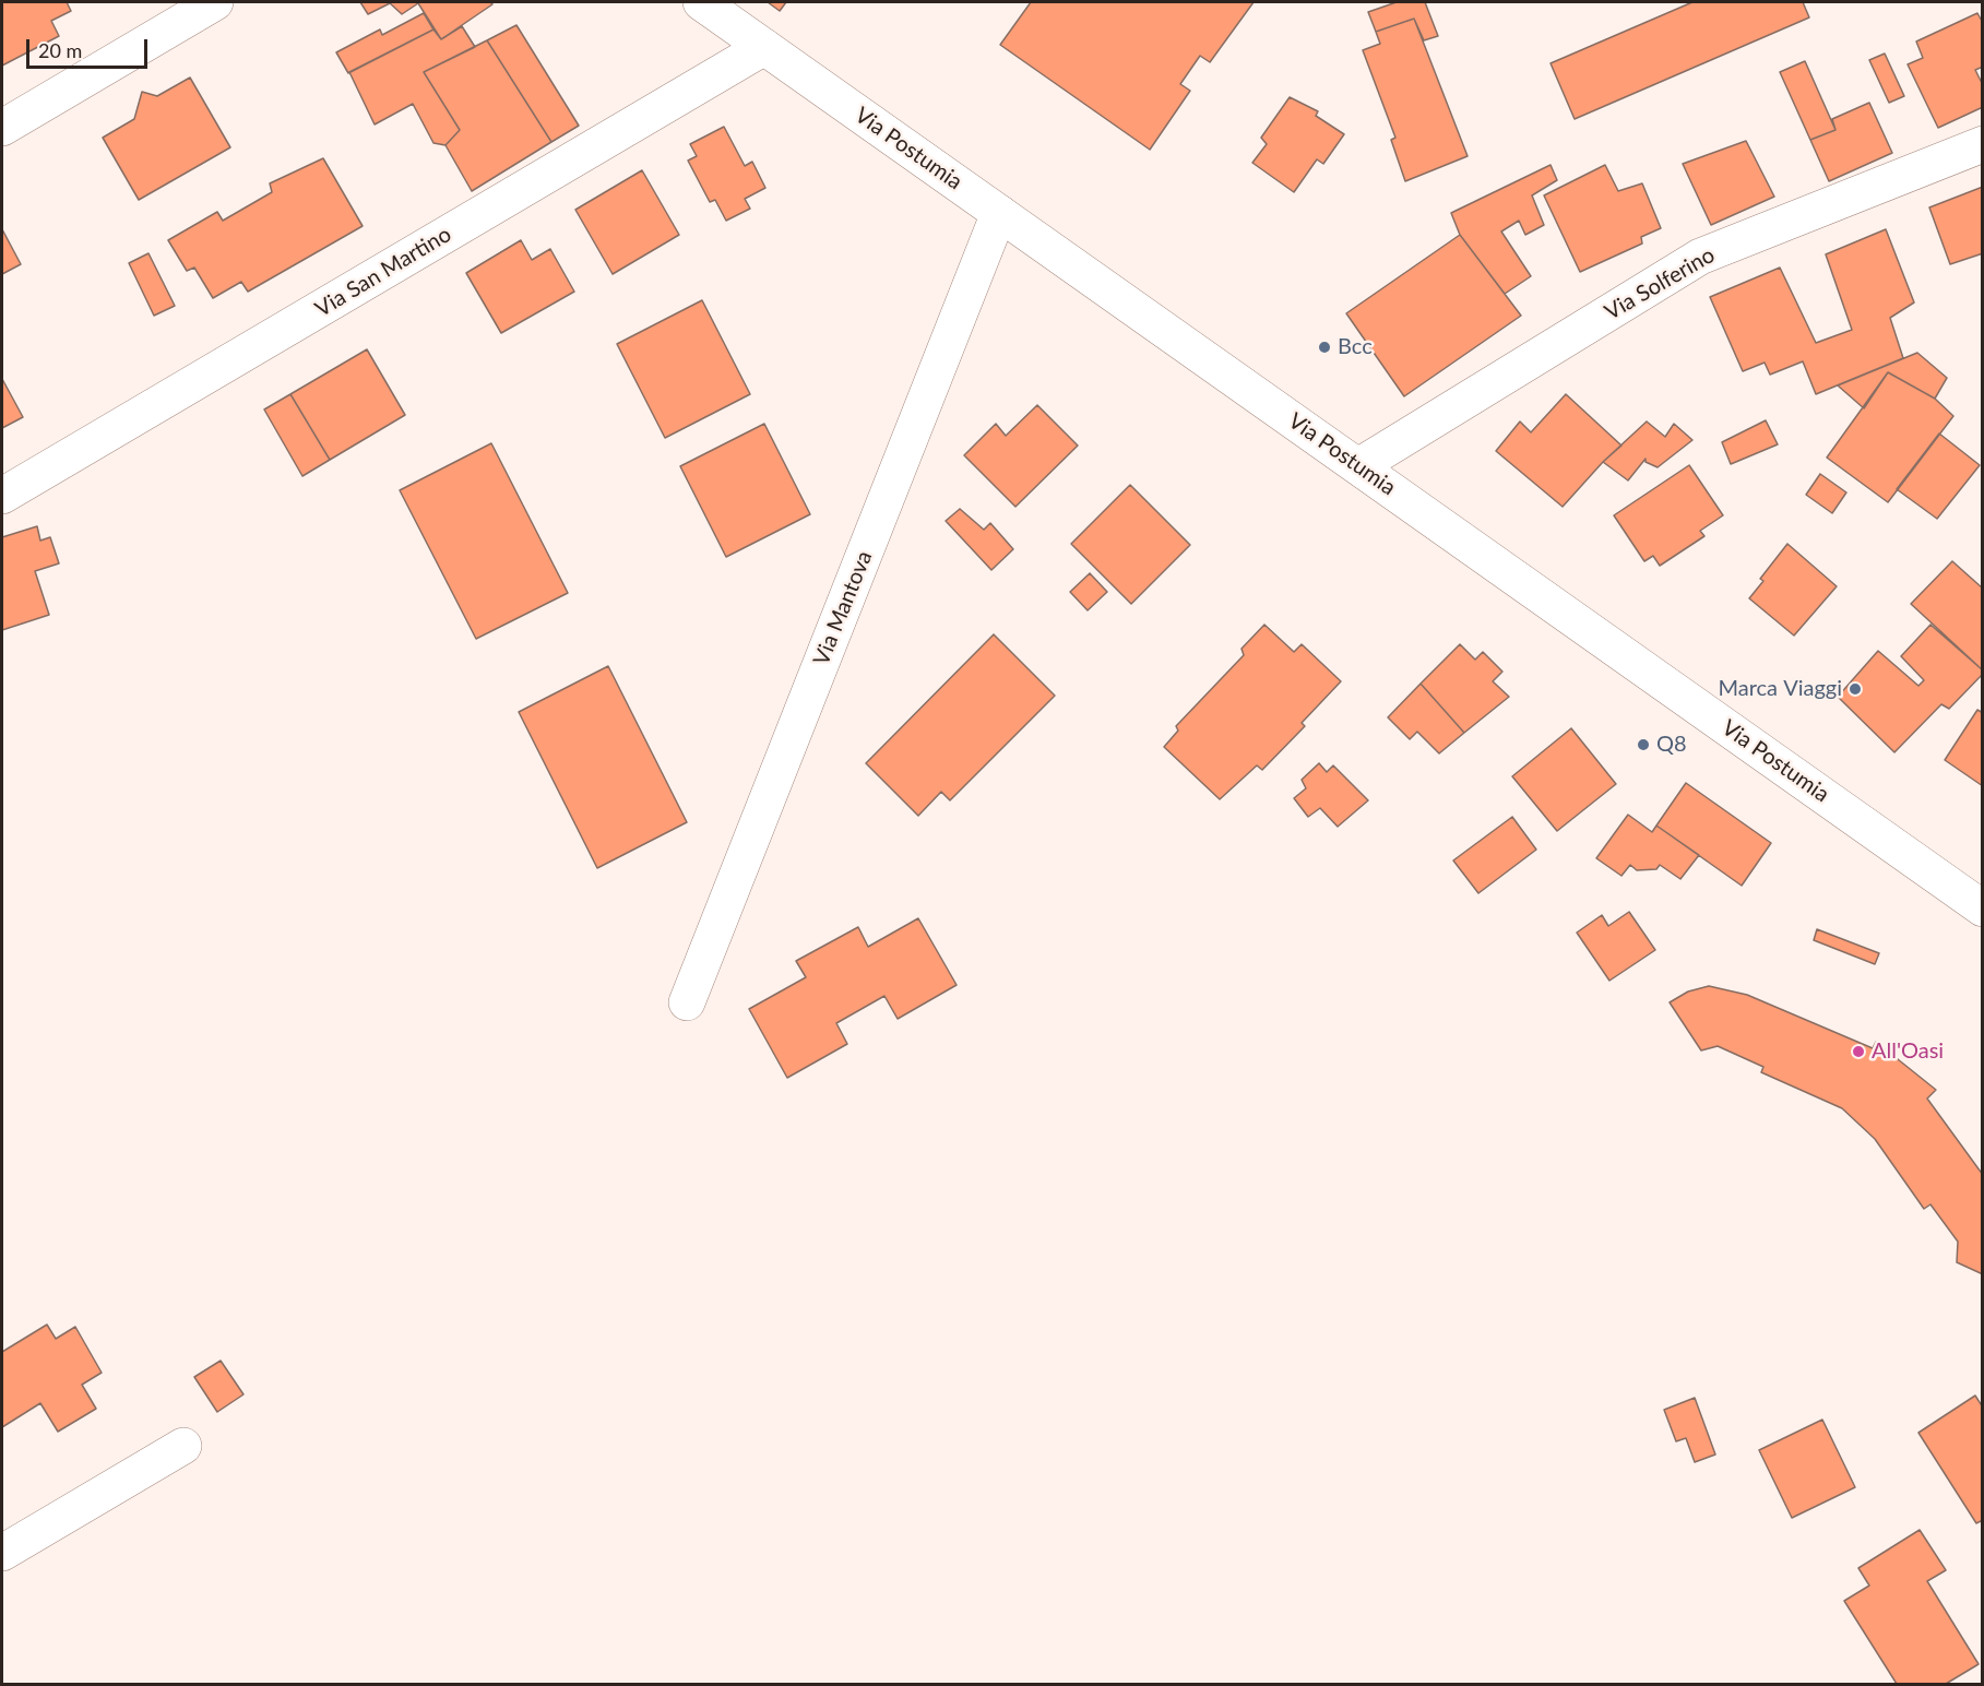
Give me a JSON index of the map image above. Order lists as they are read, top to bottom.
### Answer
{
  "streets": {
    "street": [
      "Via Postumia",
      "Via San Martino",
      "Via Solferino",
      "Via Mantova"
    ]
  },
  "crossings": [
    ["Via Postumia", "Via San Martino"],
    ["Via Postumia", "Via Solferino"],
    ["Via Postumia", "Via Mantova"]
  ],
  "places": [
    "Bcc",
    "Marca Viaggi",
    "Q8",
    "All'Oasi"
  ],
  "scale_bar": "20 m"
}
